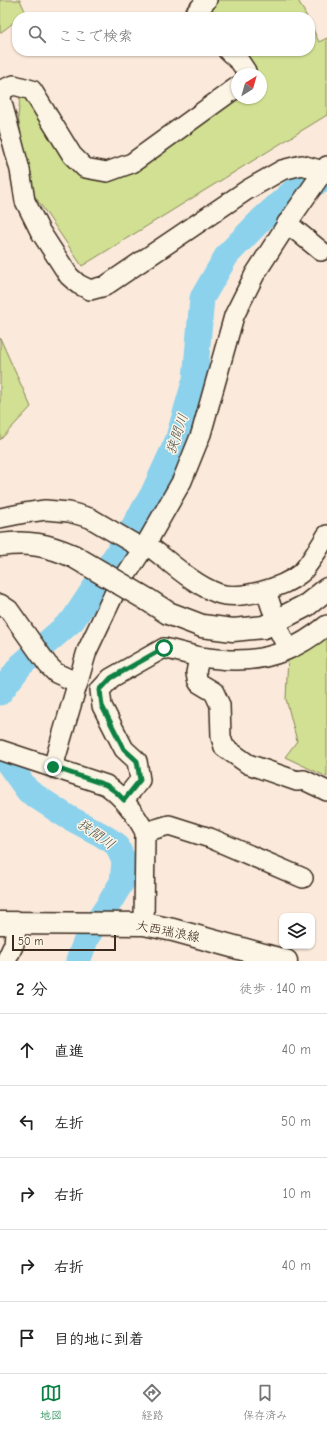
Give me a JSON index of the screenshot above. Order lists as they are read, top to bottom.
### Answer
{
  "streets": {
    "main road": ["大西瑞浪線"]
  },
  "water": ["狭間川"],
  "scale_bar": "50 m",
  "north": "top right",
  "page": {
    "search": "ここで検索",
    "scale": "50 m",
    "heading": ["2 分", "徒歩 · 140 m"],
    "list": [
      ["直進", "40 m"],
      ["左折", "50 m"],
      ["右折", "10 m"],
      ["右折", "40 m"],
      "目的地に到着"
    ],
    "nav": ["地図", "経路", "保存済み"]
  }
}
